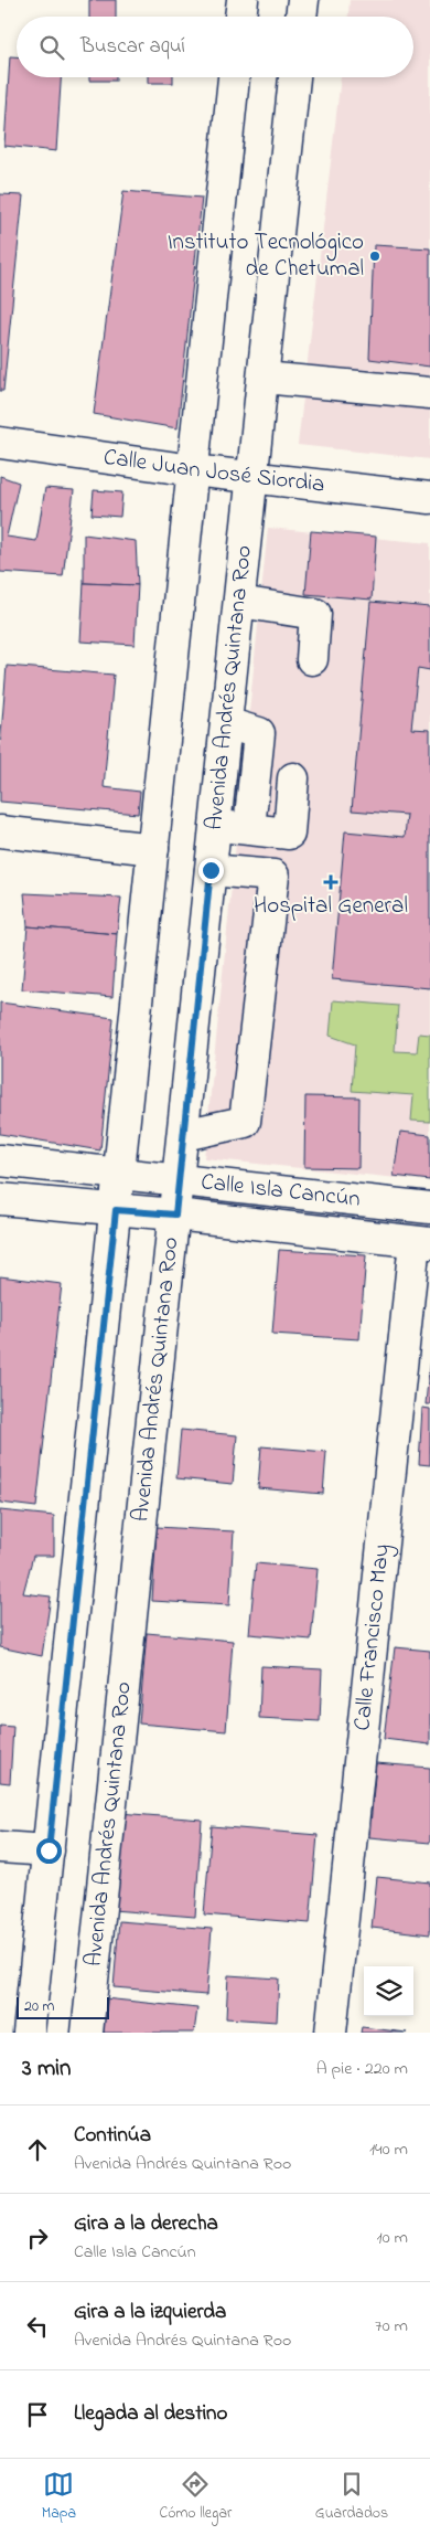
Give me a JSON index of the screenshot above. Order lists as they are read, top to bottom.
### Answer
{
  "streets": {
    "main road": [
      "Calle Juan José Siordia",
      "Avenida Andrés Quintana Roo",
      "Calle Isla Cancún",
      "Calle Francisco May"
    ]
  },
  "crossings": [
    ["Calle Juan José Siordia", "Avenida Andrés Quintana Roo"],
    ["Avenida Andrés Quintana Roo", "Calle Isla Cancún"],
    ["Calle Isla Cancún", "Calle Francisco May"]
  ],
  "places": {
    "other": ["Instituto Tecnológico de Chetumal"],
    "health": ["Hospital General"]
  },
  "scale_bar": "20 m",
  "page": {
    "search": "Buscar aquí",
    "scale": "20 m",
    "heading": ["3 min", "A pie · 220 m"],
    "list": [
      ["Continúa", "Avenida Andrés Quintana Roo", "140 m"],
      ["Gira a la derecha", "Calle Isla Cancún", "10 m"],
      ["Gira a la izquierda", "Avenida Andrés Quintana Roo", "70 m"],
      "Llegada al destino"
    ],
    "nav": ["Mapa", "Cómo llegar", "Guardados"]
  }
}
